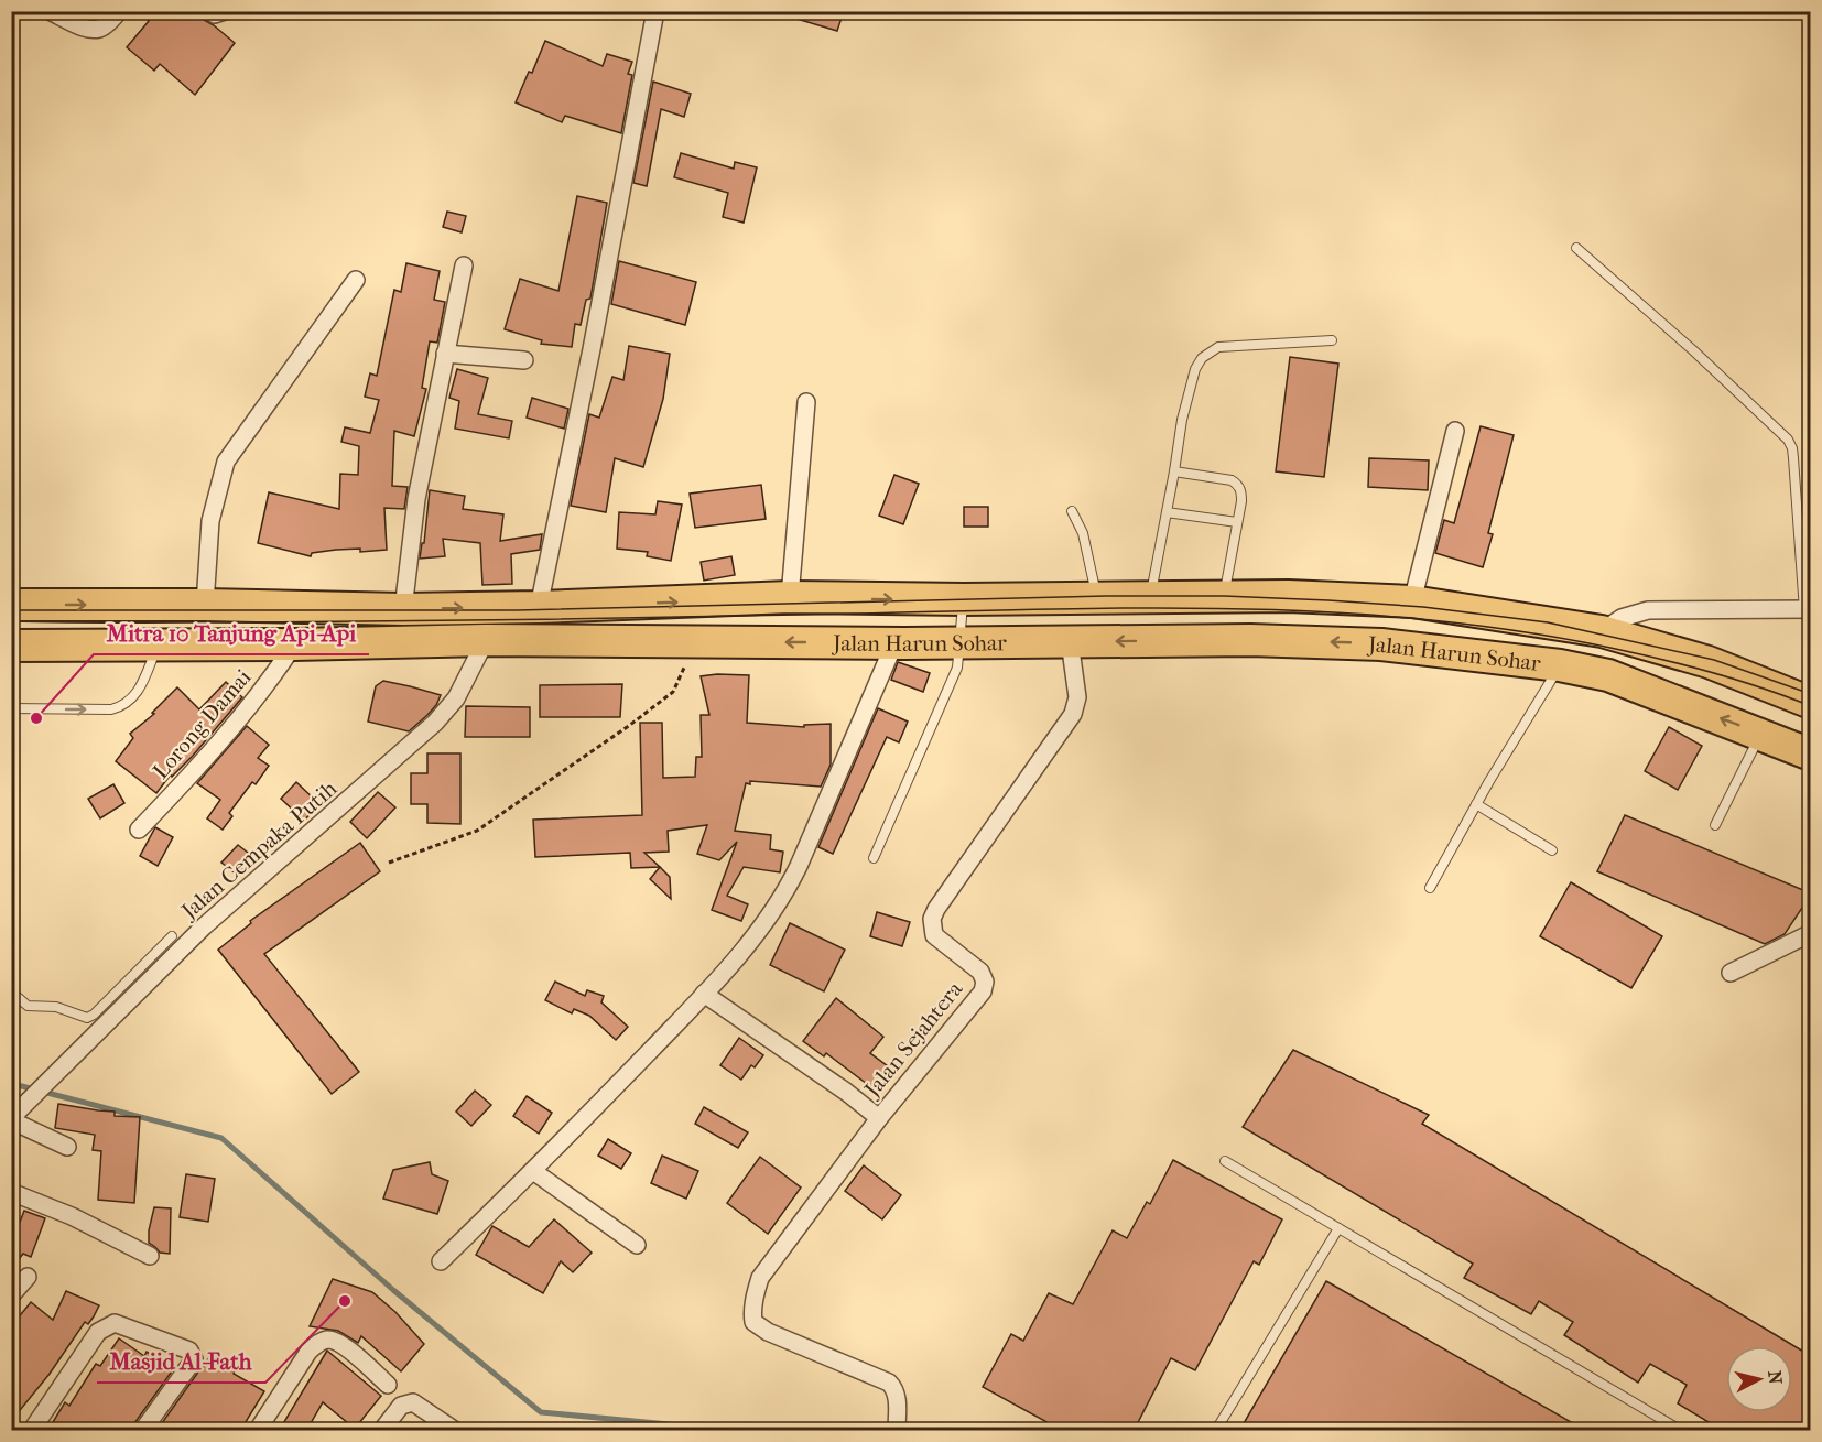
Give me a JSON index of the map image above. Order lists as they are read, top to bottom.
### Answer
{
  "streets": {
    "highway": ["Jalan Harun Sohar"],
    "street": ["Lorong Damai", "Jalan Cempaka Putih", "Jalan Sejahtera"]
  },
  "crossings": [
    ["Jalan Harun Sohar", "Lorong Damai"],
    ["Jalan Harun Sohar", "Jalan Cempaka Putih"],
    ["Jalan Harun Sohar", "Jalan Sejahtera"]
  ],
  "places": ["Mitra 10 Tanjung Api-Api", "Masjid Al-Fath"],
  "north": "right"
}
